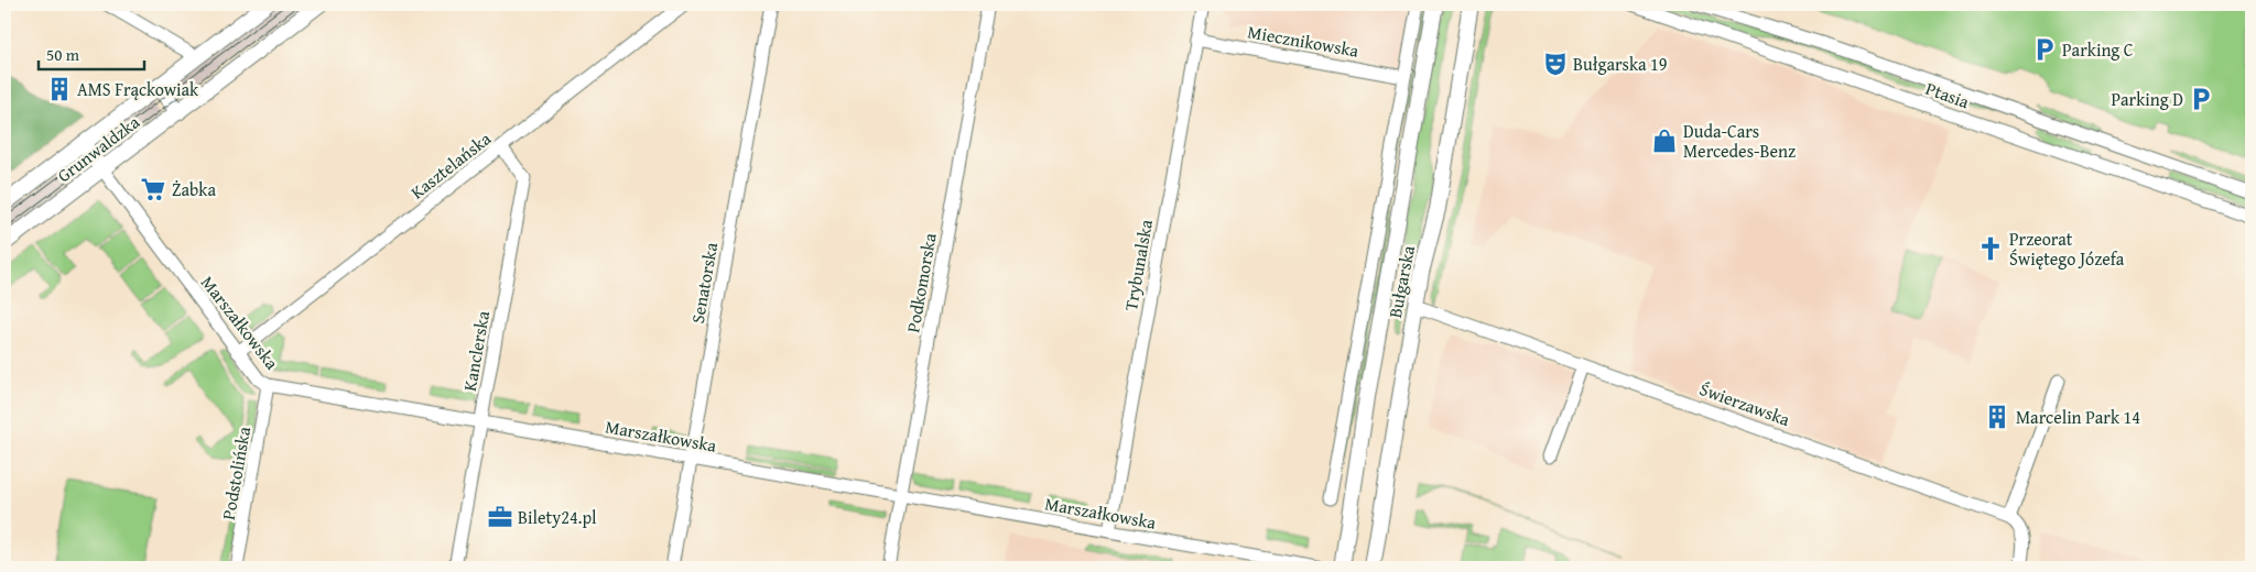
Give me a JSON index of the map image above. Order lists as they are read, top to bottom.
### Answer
{
  "streets": {
    "street": [
      "Miecznikowska",
      "Ptasia",
      "Grunwaldzka",
      "Kasztelańska",
      "Trybunalska",
      "Bułgarska",
      "Senatorska",
      "Podkomorska",
      "Marszałkowska",
      "Kanclerska",
      "Świerzawska",
      "Podstolińska"
    ]
  },
  "crossings": [
    ["Miecznikowska", "Trybunalska"],
    ["Miecznikowska", "Bułgarska"],
    ["Grunwaldzka", "Marszałkowska"],
    ["Kasztelańska", "Marszałkowska"],
    ["Kasztelańska", "Kanclerska"],
    ["Trybunalska", "Marszałkowska"],
    ["Bułgarska", "Świerzawska"],
    ["Senatorska", "Marszałkowska"],
    ["Podkomorska", "Marszałkowska"],
    ["Marszałkowska", "Kanclerska"],
    ["Marszałkowska", "Podstolińska"]
  ],
  "places": {
    "parking": ["Parking C", "Parking D"],
    "theatre": ["Bułgarska 19"],
    "building": ["AMS Frąckowiak", "Marcelin Park 14"],
    "shop": ["Duda-Cars Mercedes-Benz"],
    "supermarket": ["Żabka"],
    "church": ["Przeorat Świętego Józefa"],
    "office": ["Bilety24.pl"]
  },
  "scale_bar": "50 m"
}
